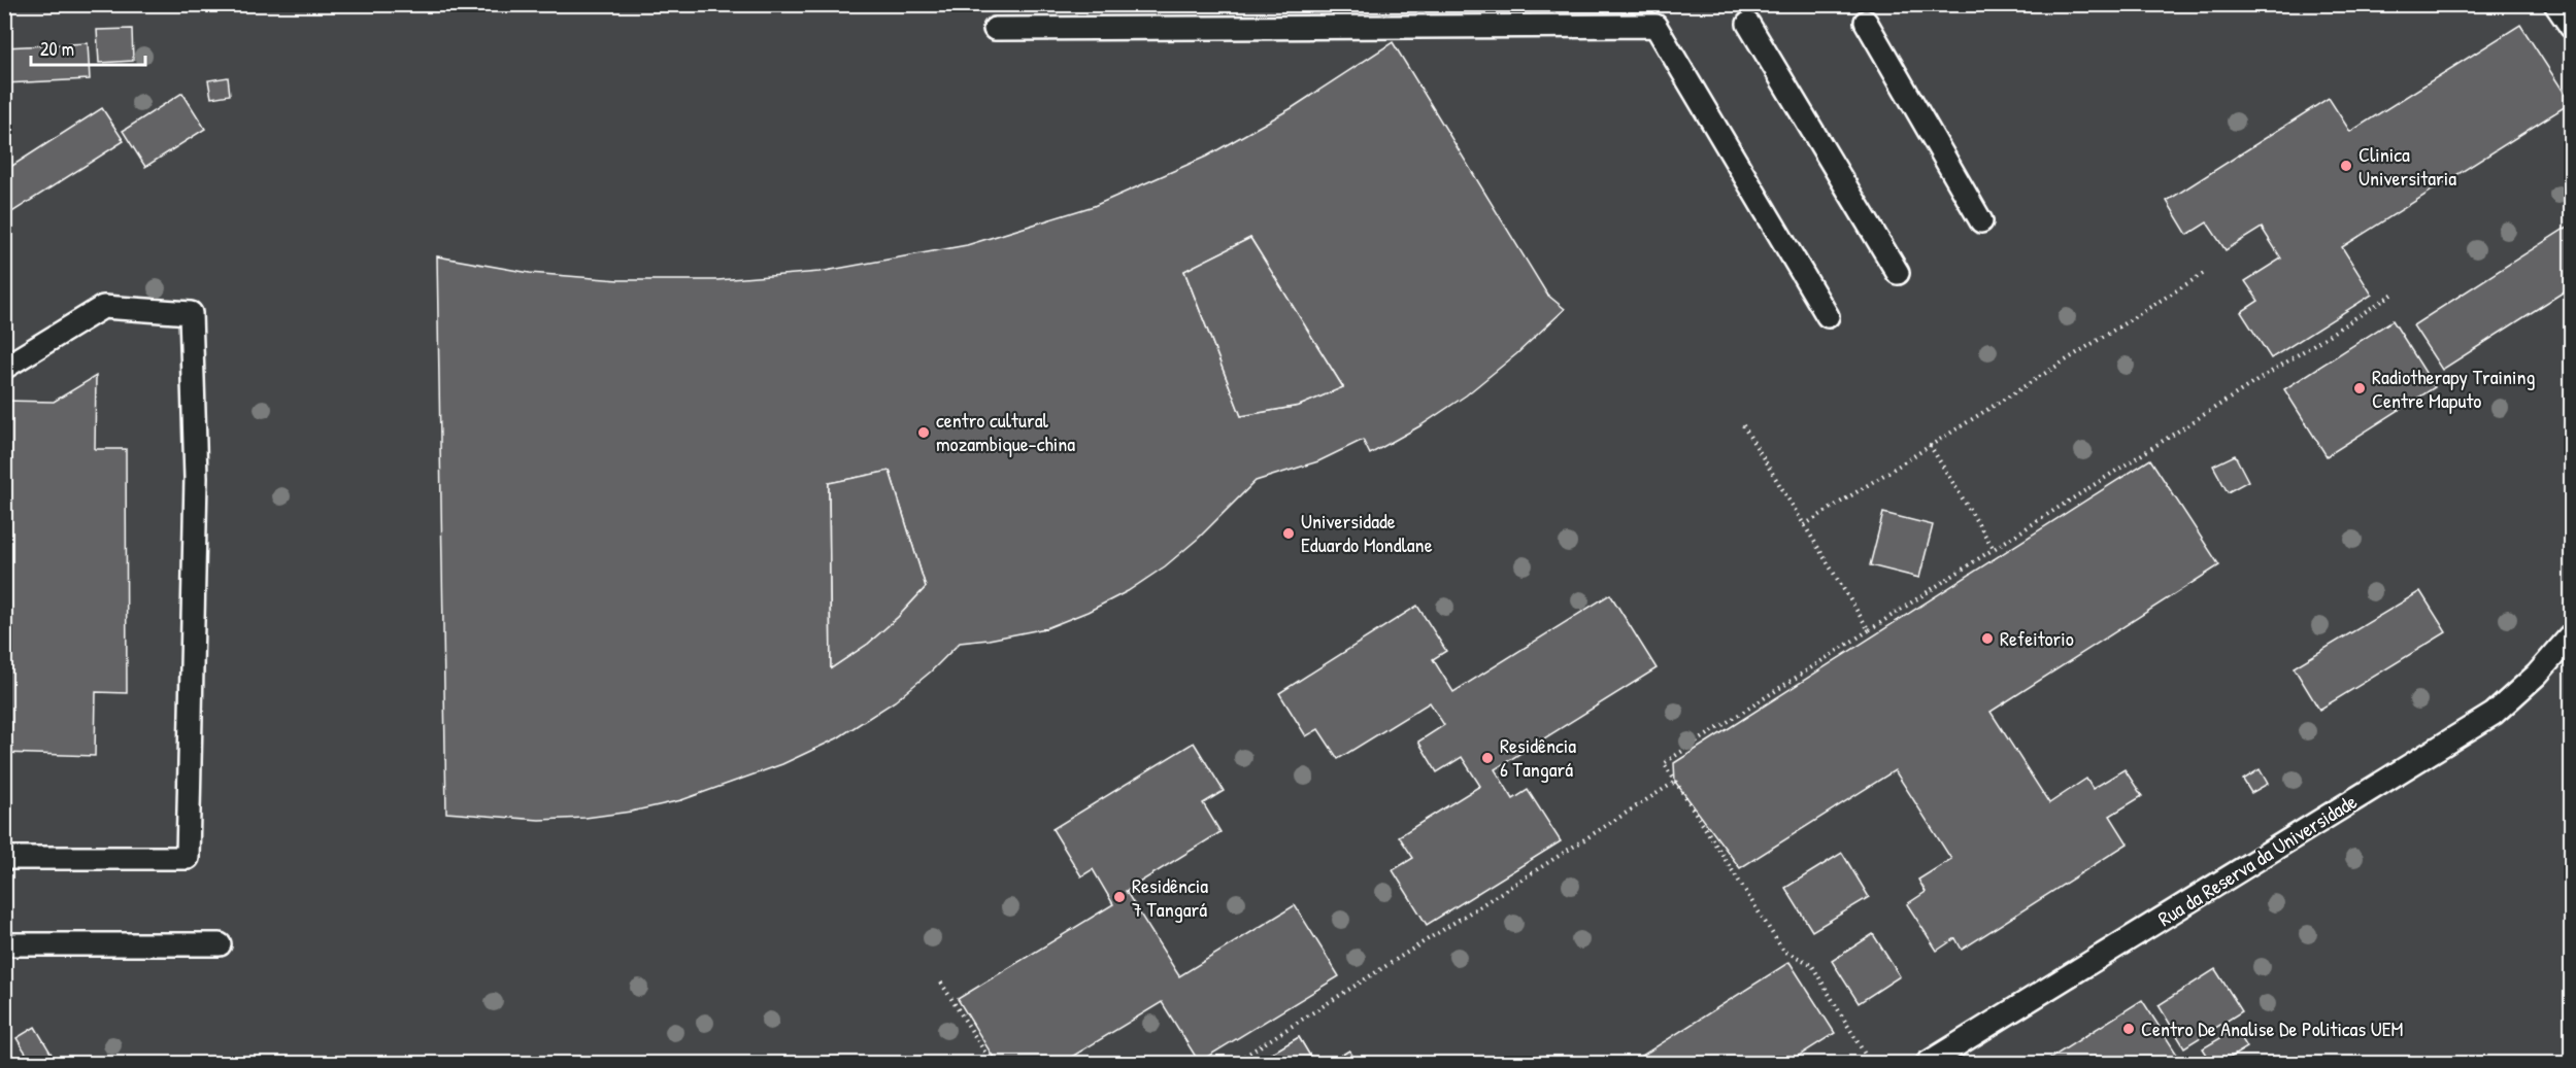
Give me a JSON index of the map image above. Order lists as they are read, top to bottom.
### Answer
{
  "streets": {
    "lane": ["Rua da Reserva da Universidade"]
  },
  "places": [
    "Clinica Universitaria",
    "Radiotherapy Training Centre Maputo",
    "centro cultural mozambique-china",
    "Universidade Eduardo Mondlane",
    "Refeitorio",
    "Residência 6 Tangará",
    "Residência 7 Tangará",
    "Centro De Analise De Politicas UEM"
  ],
  "scale_bar": "20 m"
}
